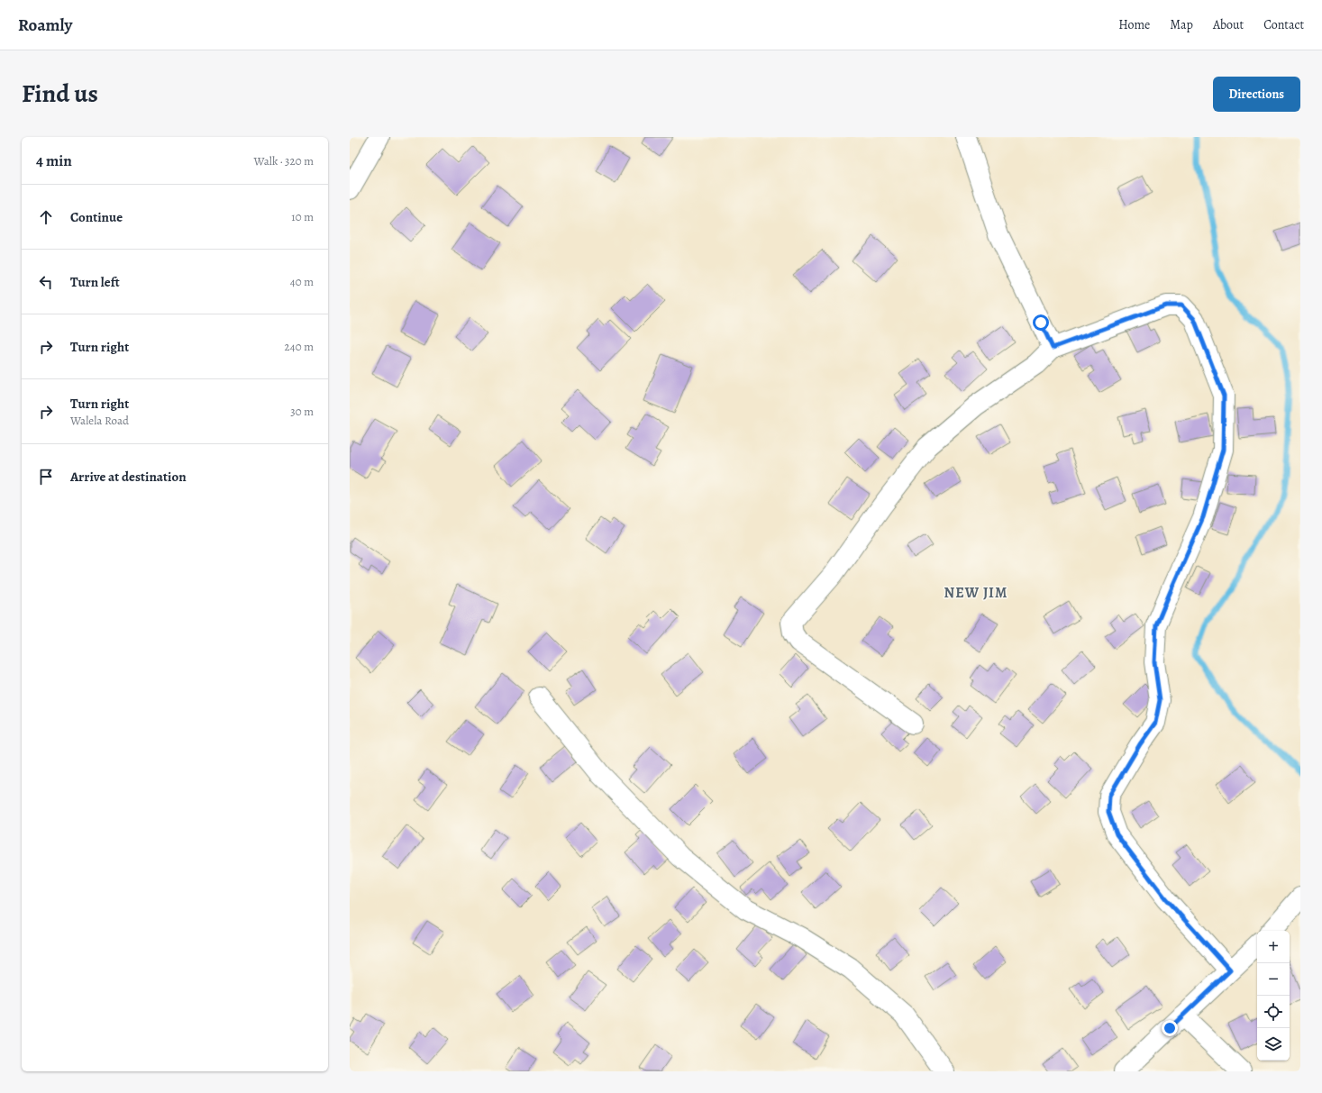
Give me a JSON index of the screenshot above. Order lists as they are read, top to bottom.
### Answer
{
  "districts": ["NEW JIM"],
  "page": {
    "header": "Roamly",
    "nav": [
      "Home",
      "Map",
      "About",
      "Contact"
    ],
    "title": "Find us",
    "buttons": "Directions",
    "heading": ["4 min", "Walk · 320 m"],
    "list": [
      ["Continue", "10 m"],
      ["Turn left", "40 m"],
      ["Turn right", "240 m"],
      ["Turn right", "Walela Road", "30 m"],
      "Arrive at destination"
    ],
    "map_buttons": ["+", "−"]
  }
}
